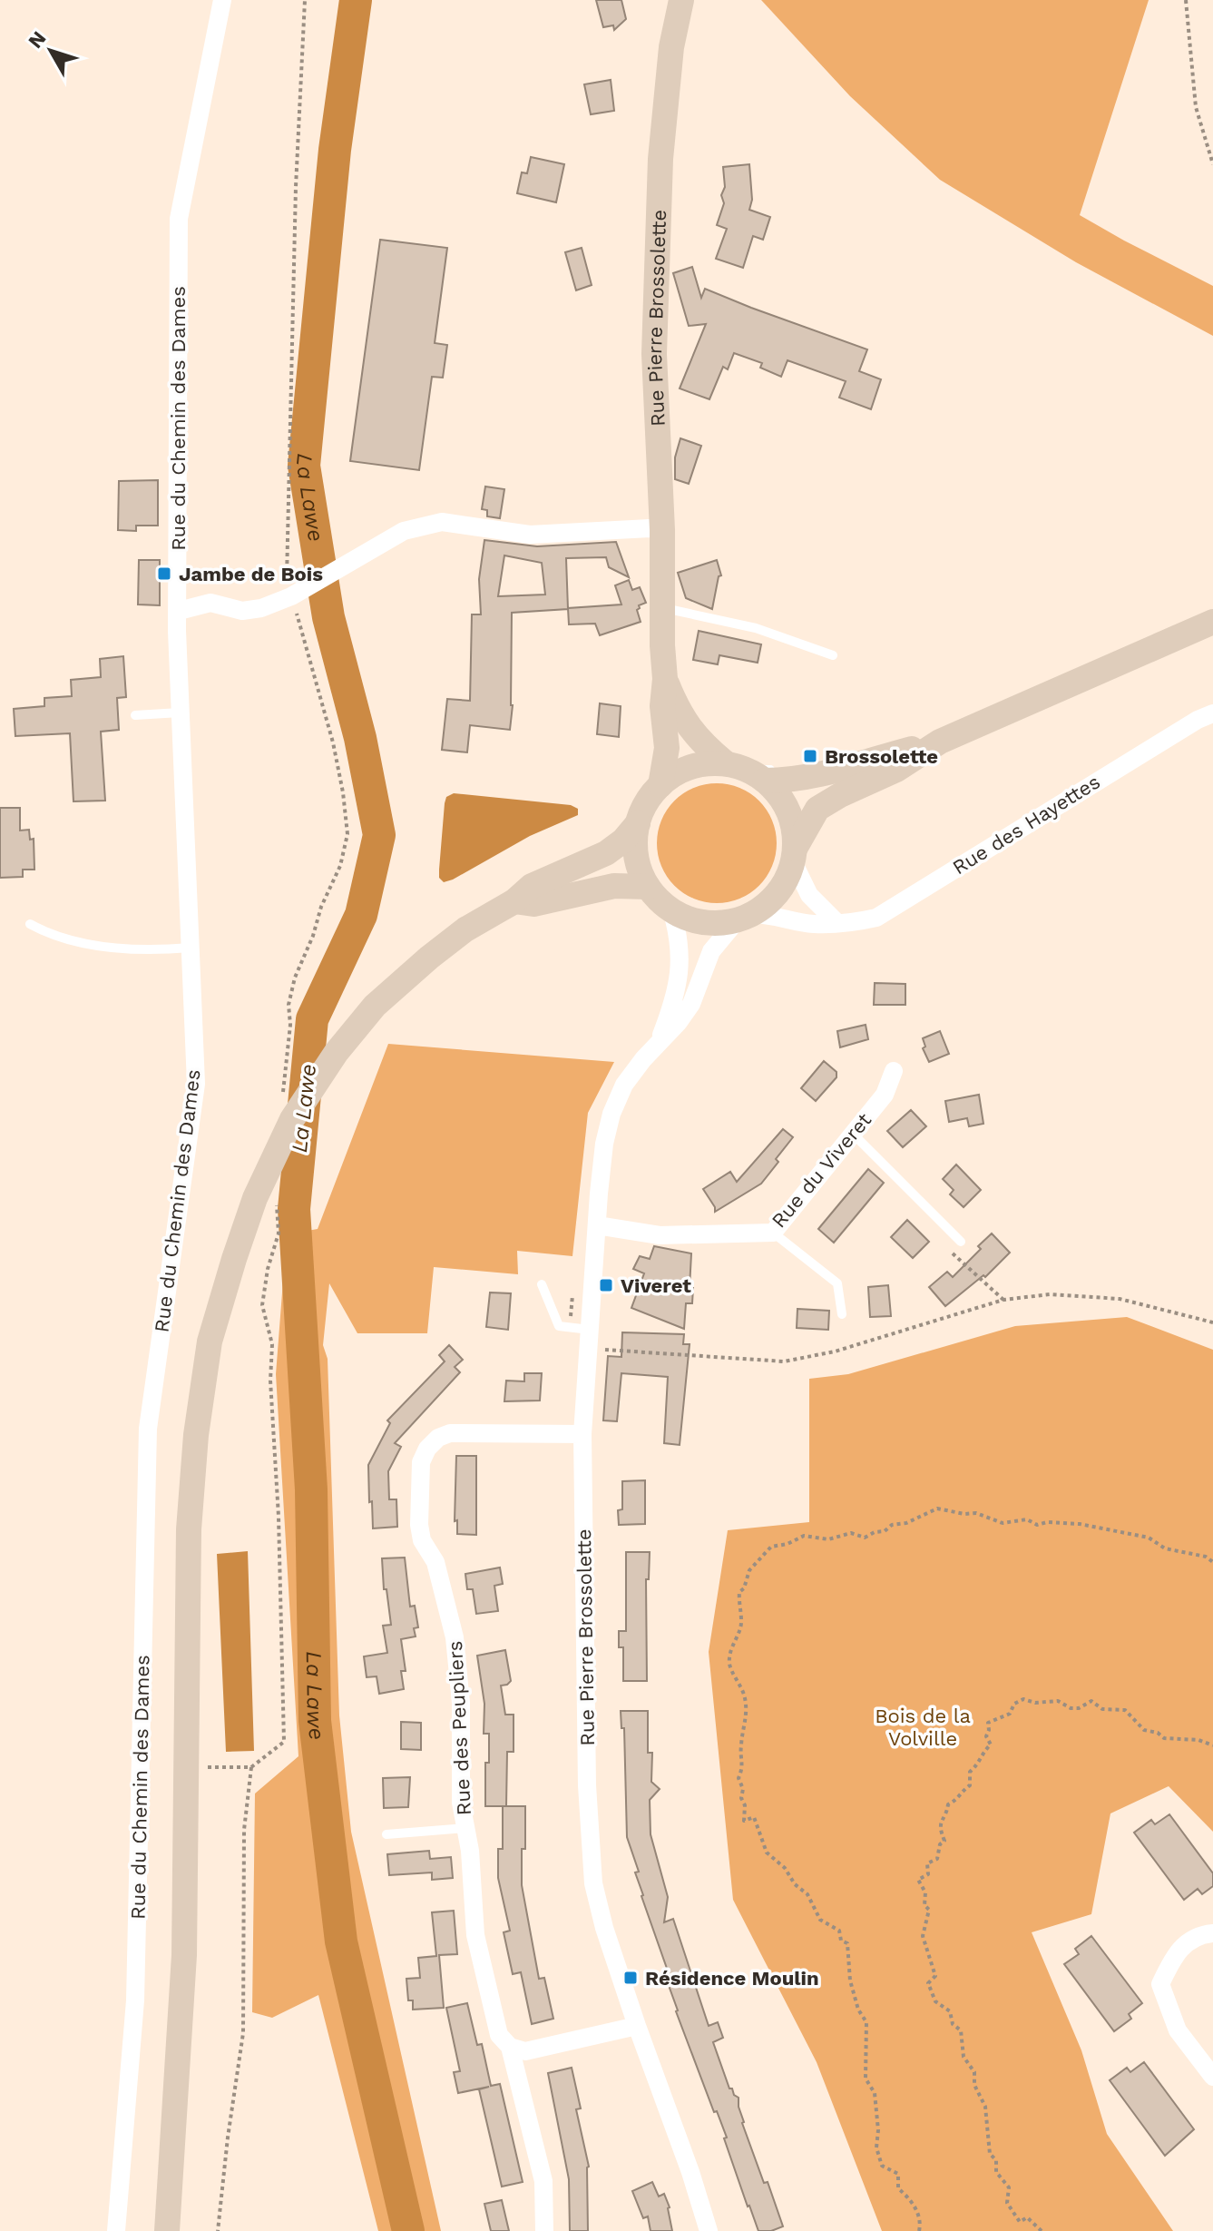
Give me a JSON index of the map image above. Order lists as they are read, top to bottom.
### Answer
{
  "streets": {
    "main road": ["Rue Pierre Brossolette"],
    "street": [
      "Rue du Chemin des Dames",
      "Rue des Hayettes",
      "Rue du Viveret",
      "Rue des Peupliers"
    ]
  },
  "crossings": [
    ["Rue Pierre Brossolette", "Rue des Hayettes"],
    ["Rue Pierre Brossolette", "Rue du Viveret"],
    ["Rue Pierre Brossolette", "Rue des Peupliers"]
  ],
  "water": ["La Lawe"],
  "parks": ["Bois de la Volville"],
  "places": {
    "transit": [
      "Jambe de Bois",
      "Brossolette",
      "Viveret",
      "Résidence Moulin"
    ]
  },
  "north": "top left"
}
